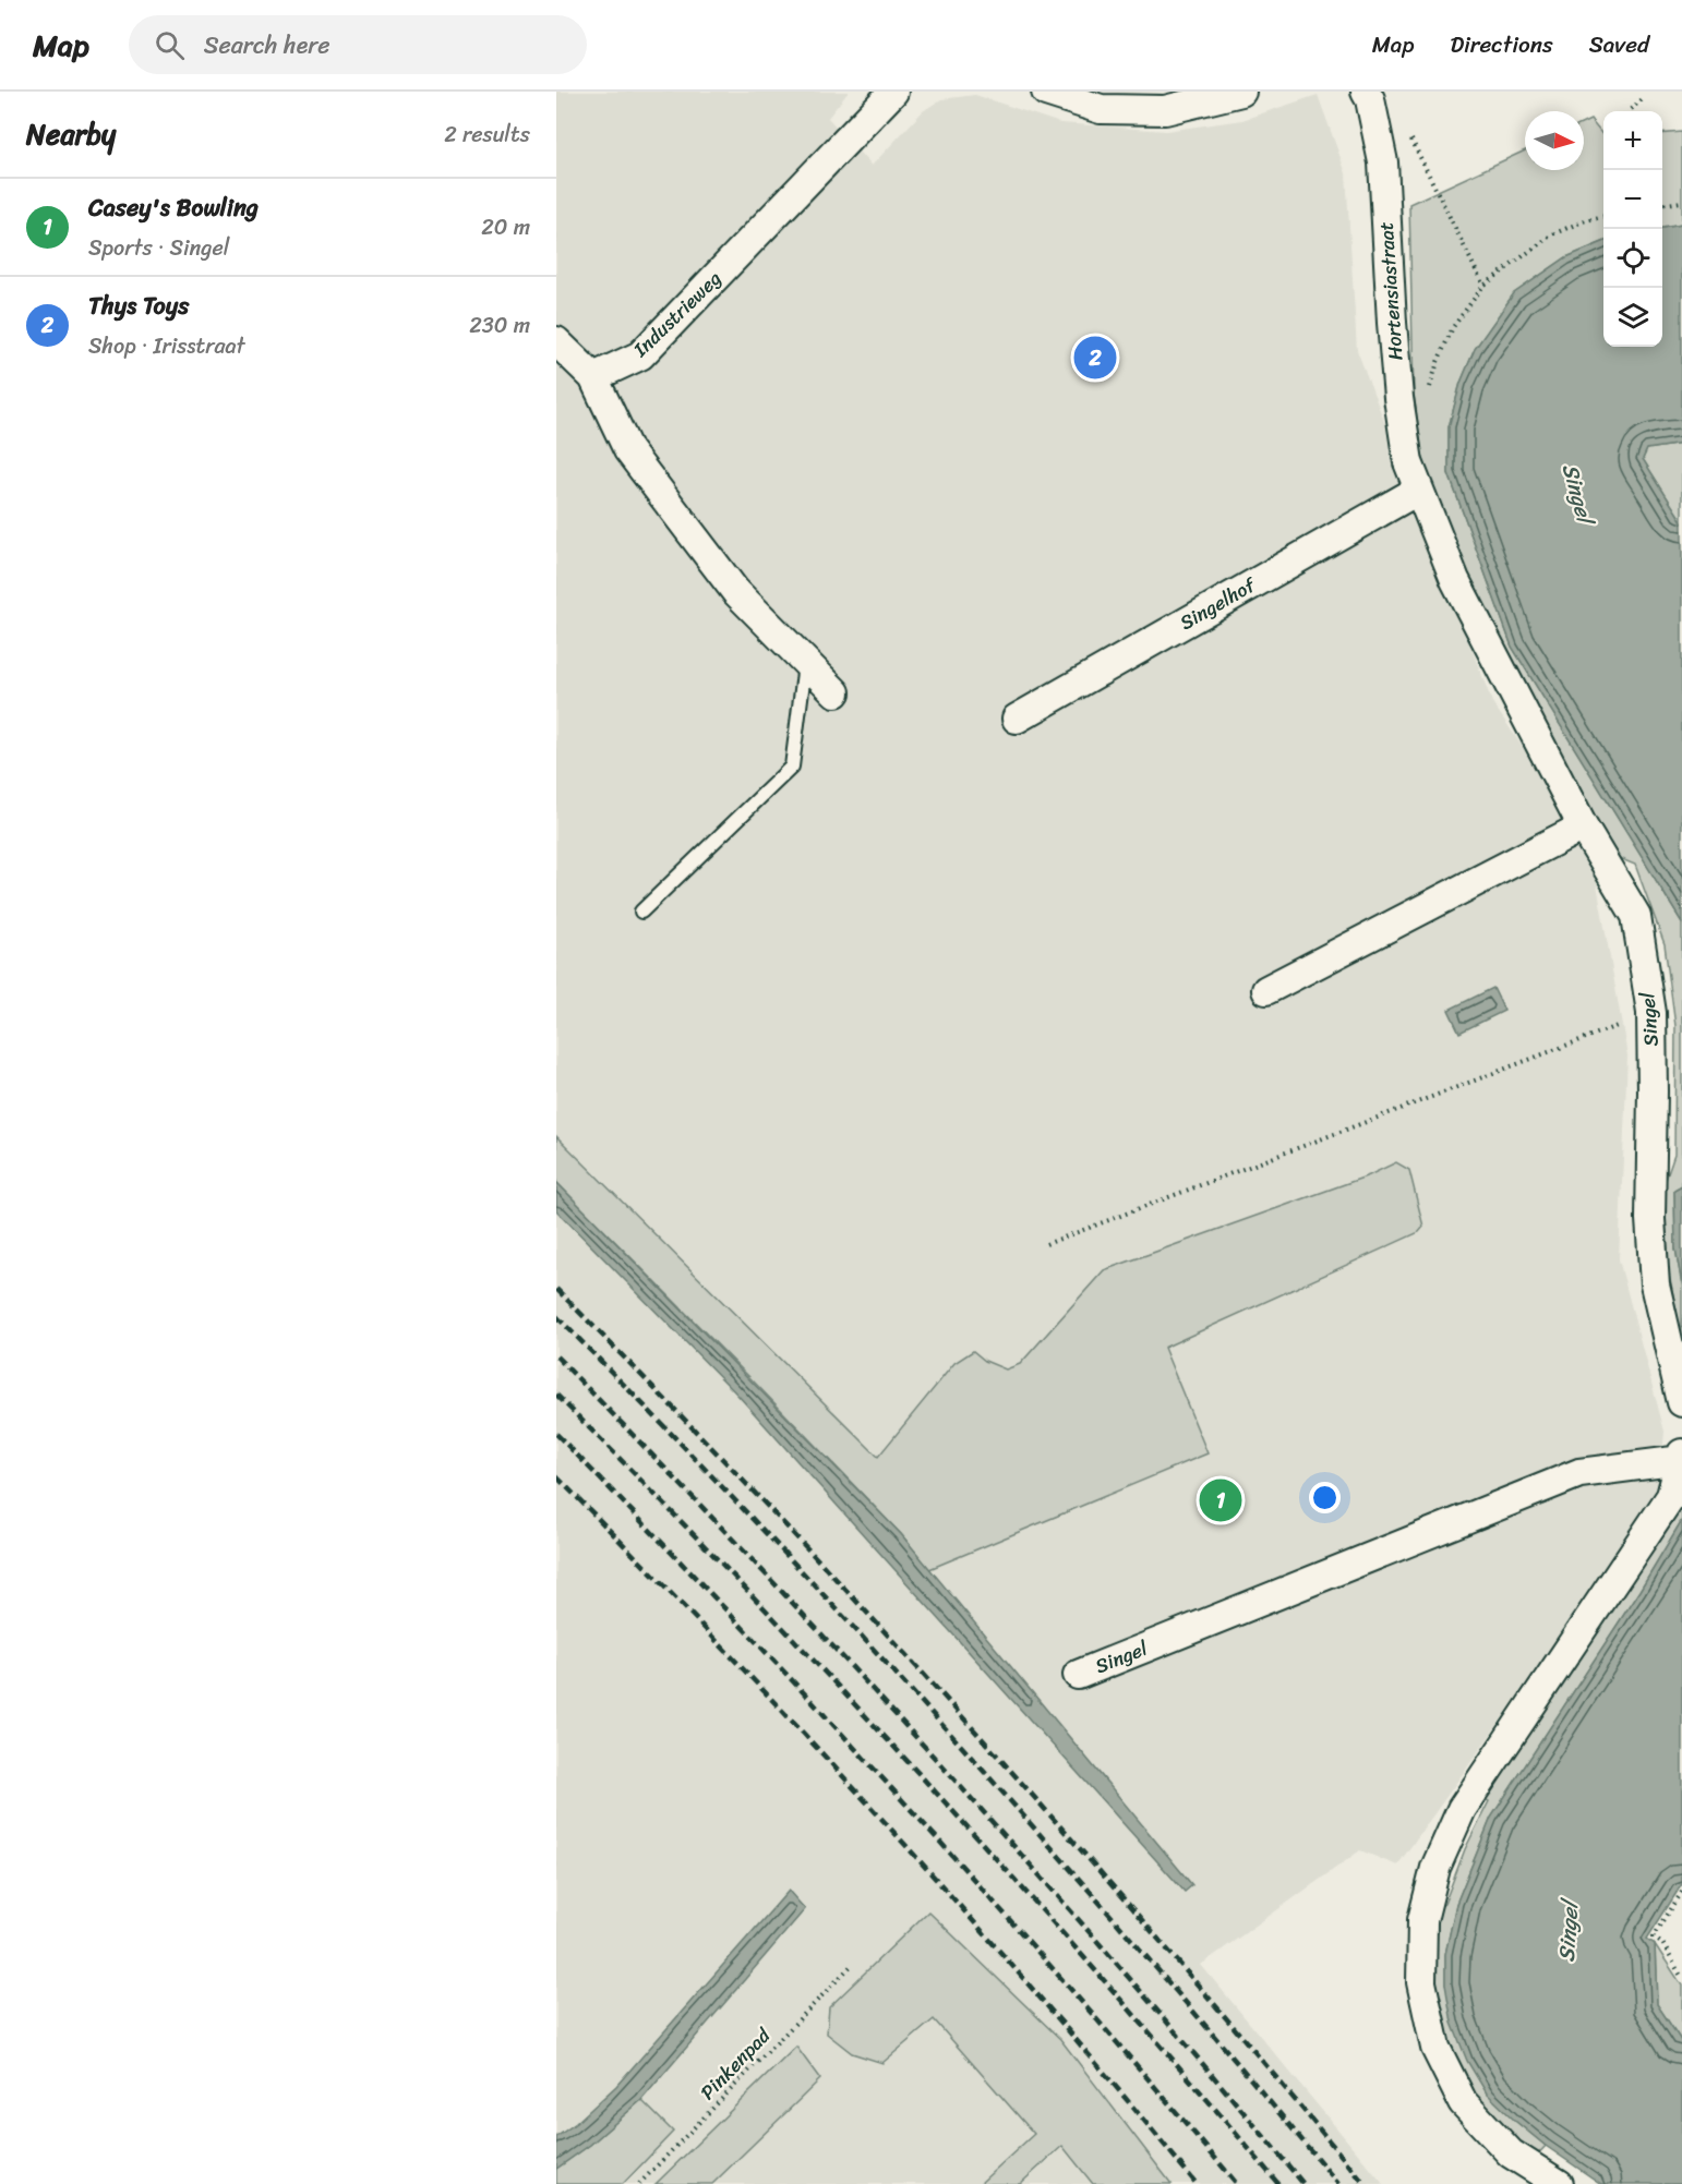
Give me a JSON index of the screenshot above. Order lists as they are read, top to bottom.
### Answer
{
  "streets": {
    "street": [
      "Hortensiastraat",
      "Industrieweg",
      "Singelhof",
      "Singel"
    ],
    "path": ["Pinkenpad"]
  },
  "crossings": [
    ["Hortensiastraat", "Singelhof"],
    ["Hortensiastraat", "Singel"],
    ["Singelhof", "Singel"]
  ],
  "water": ["Singel"],
  "north": "right",
  "page": {
    "header": "Map",
    "search": "Search here",
    "nav": ["Map", "Directions", "Saved"],
    "heading": ["Nearby", "2 results"],
    "map_buttons": ["+", "−"],
    "list": [
      {
        "mark": "1",
        "name": "Casey's Bowling",
        "note": "Sports · Singel",
        "value": "20 m"
      },
      {
        "mark": "2",
        "name": "Thys Toys",
        "note": "Shop · Irisstraat",
        "value": "230 m"
      }
    ],
    "pins": ["2", "1"]
  }
}
